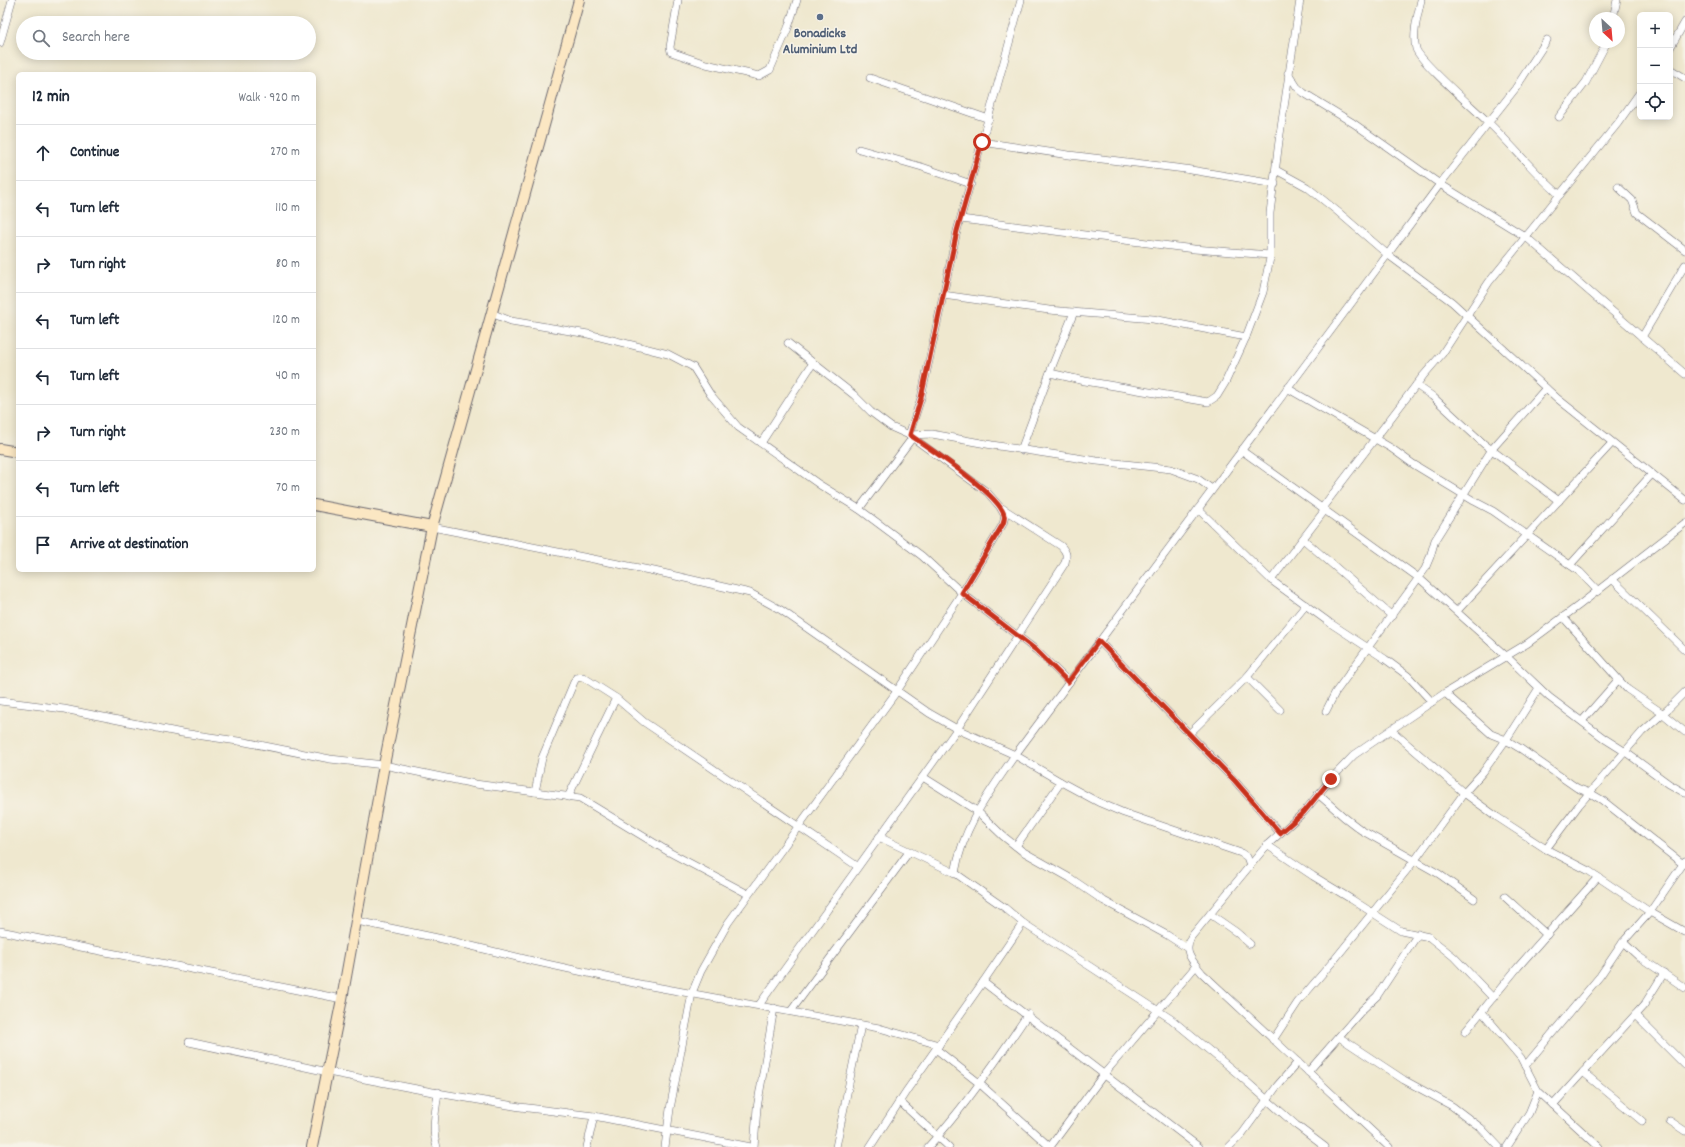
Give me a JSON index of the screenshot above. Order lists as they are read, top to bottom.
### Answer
{
  "places": ["Bonadicks Aluminium Ltd"],
  "north": "bottom right",
  "page": {
    "map_buttons": ["+", "−"],
    "search": "Search here",
    "heading": ["12 min", "Walk · 920 m"],
    "list": [
      ["Continue", "270 m"],
      ["Turn left", "110 m"],
      ["Turn right", "80 m"],
      ["Turn left", "120 m"],
      ["Turn left", "40 m"],
      ["Turn right", "230 m"],
      ["Turn left", "70 m"],
      "Arrive at destination"
    ]
  }
}
